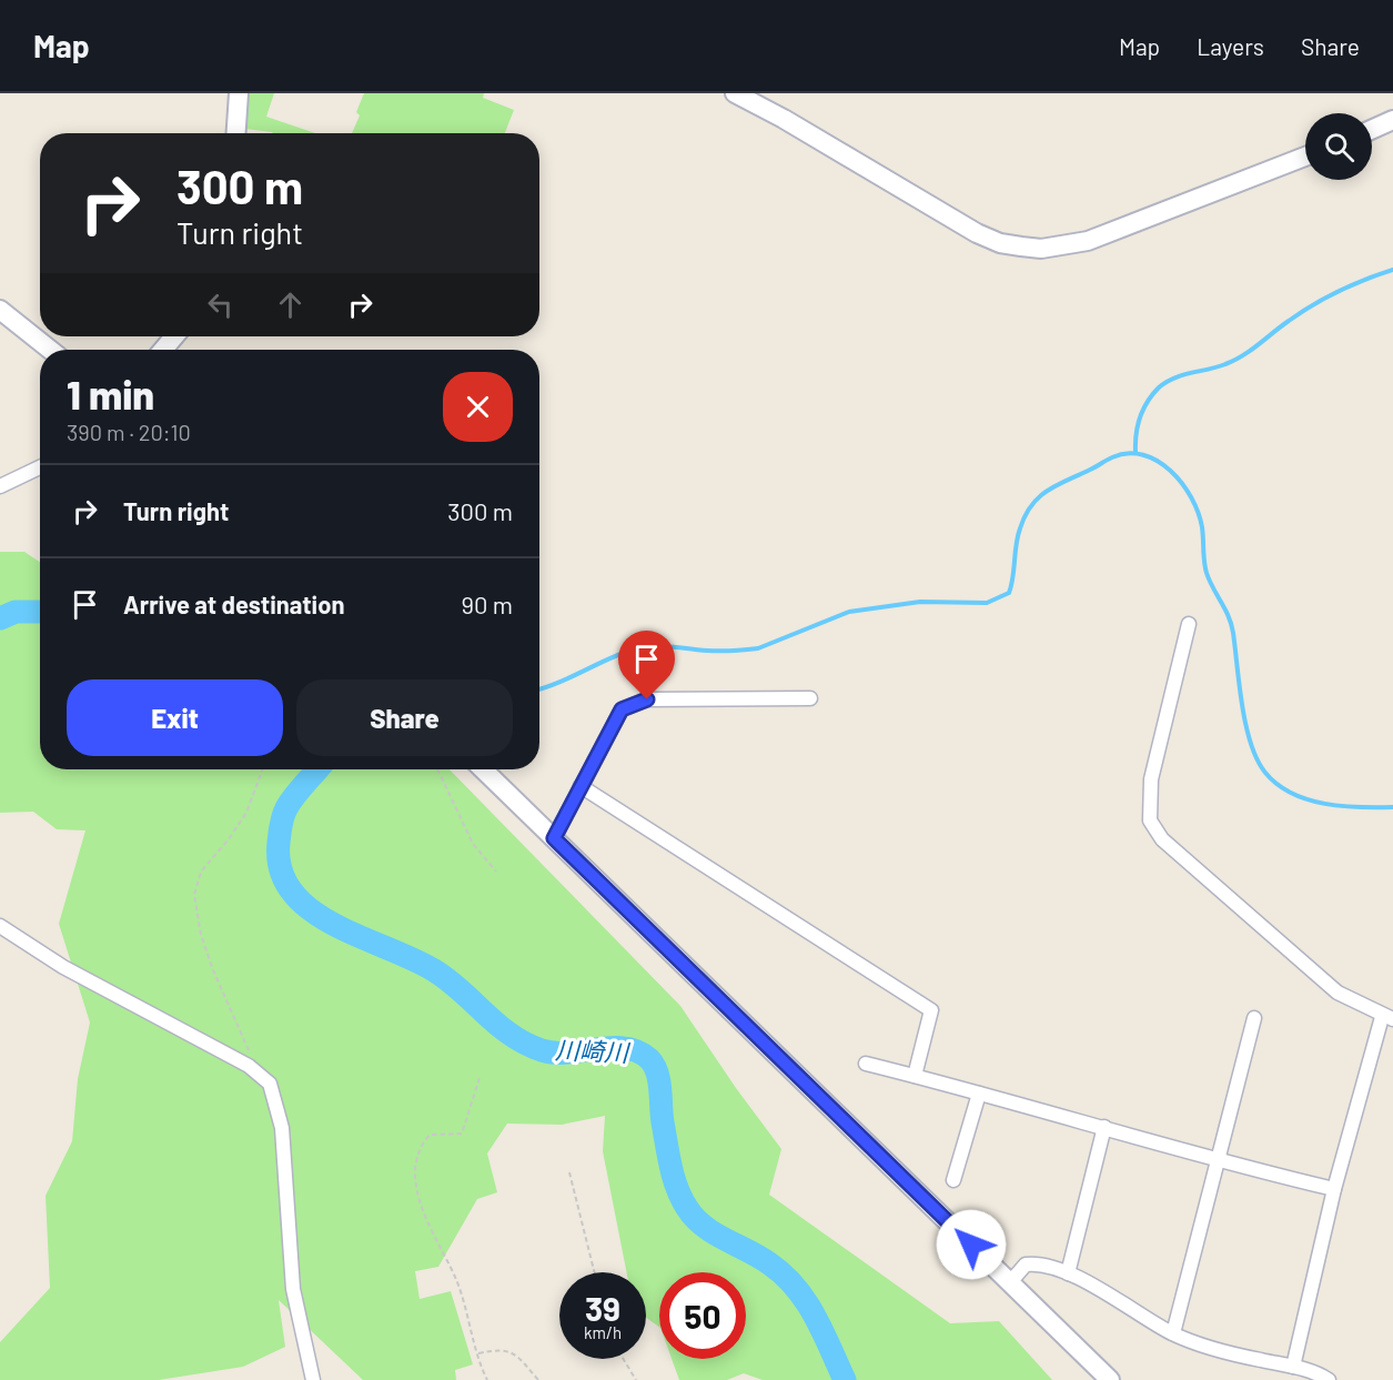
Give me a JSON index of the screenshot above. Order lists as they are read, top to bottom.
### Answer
{
  "water": ["川崎川"],
  "page": {
    "header": "Map",
    "nav": ["Map", "Layers", "Share"],
    "turn": ["300 m", "Turn right"],
    "heading": ["1 min", "390 m · 20:10"],
    "list": [
      {
        "name": "Turn right",
        "value": "300 m"
      },
      {
        "name": "Arrive at destination",
        "value": "90 m"
      }
    ],
    "buttons": ["Exit", "Share"],
    "speed": "39 km/h",
    "limit": "50"
  }
}
